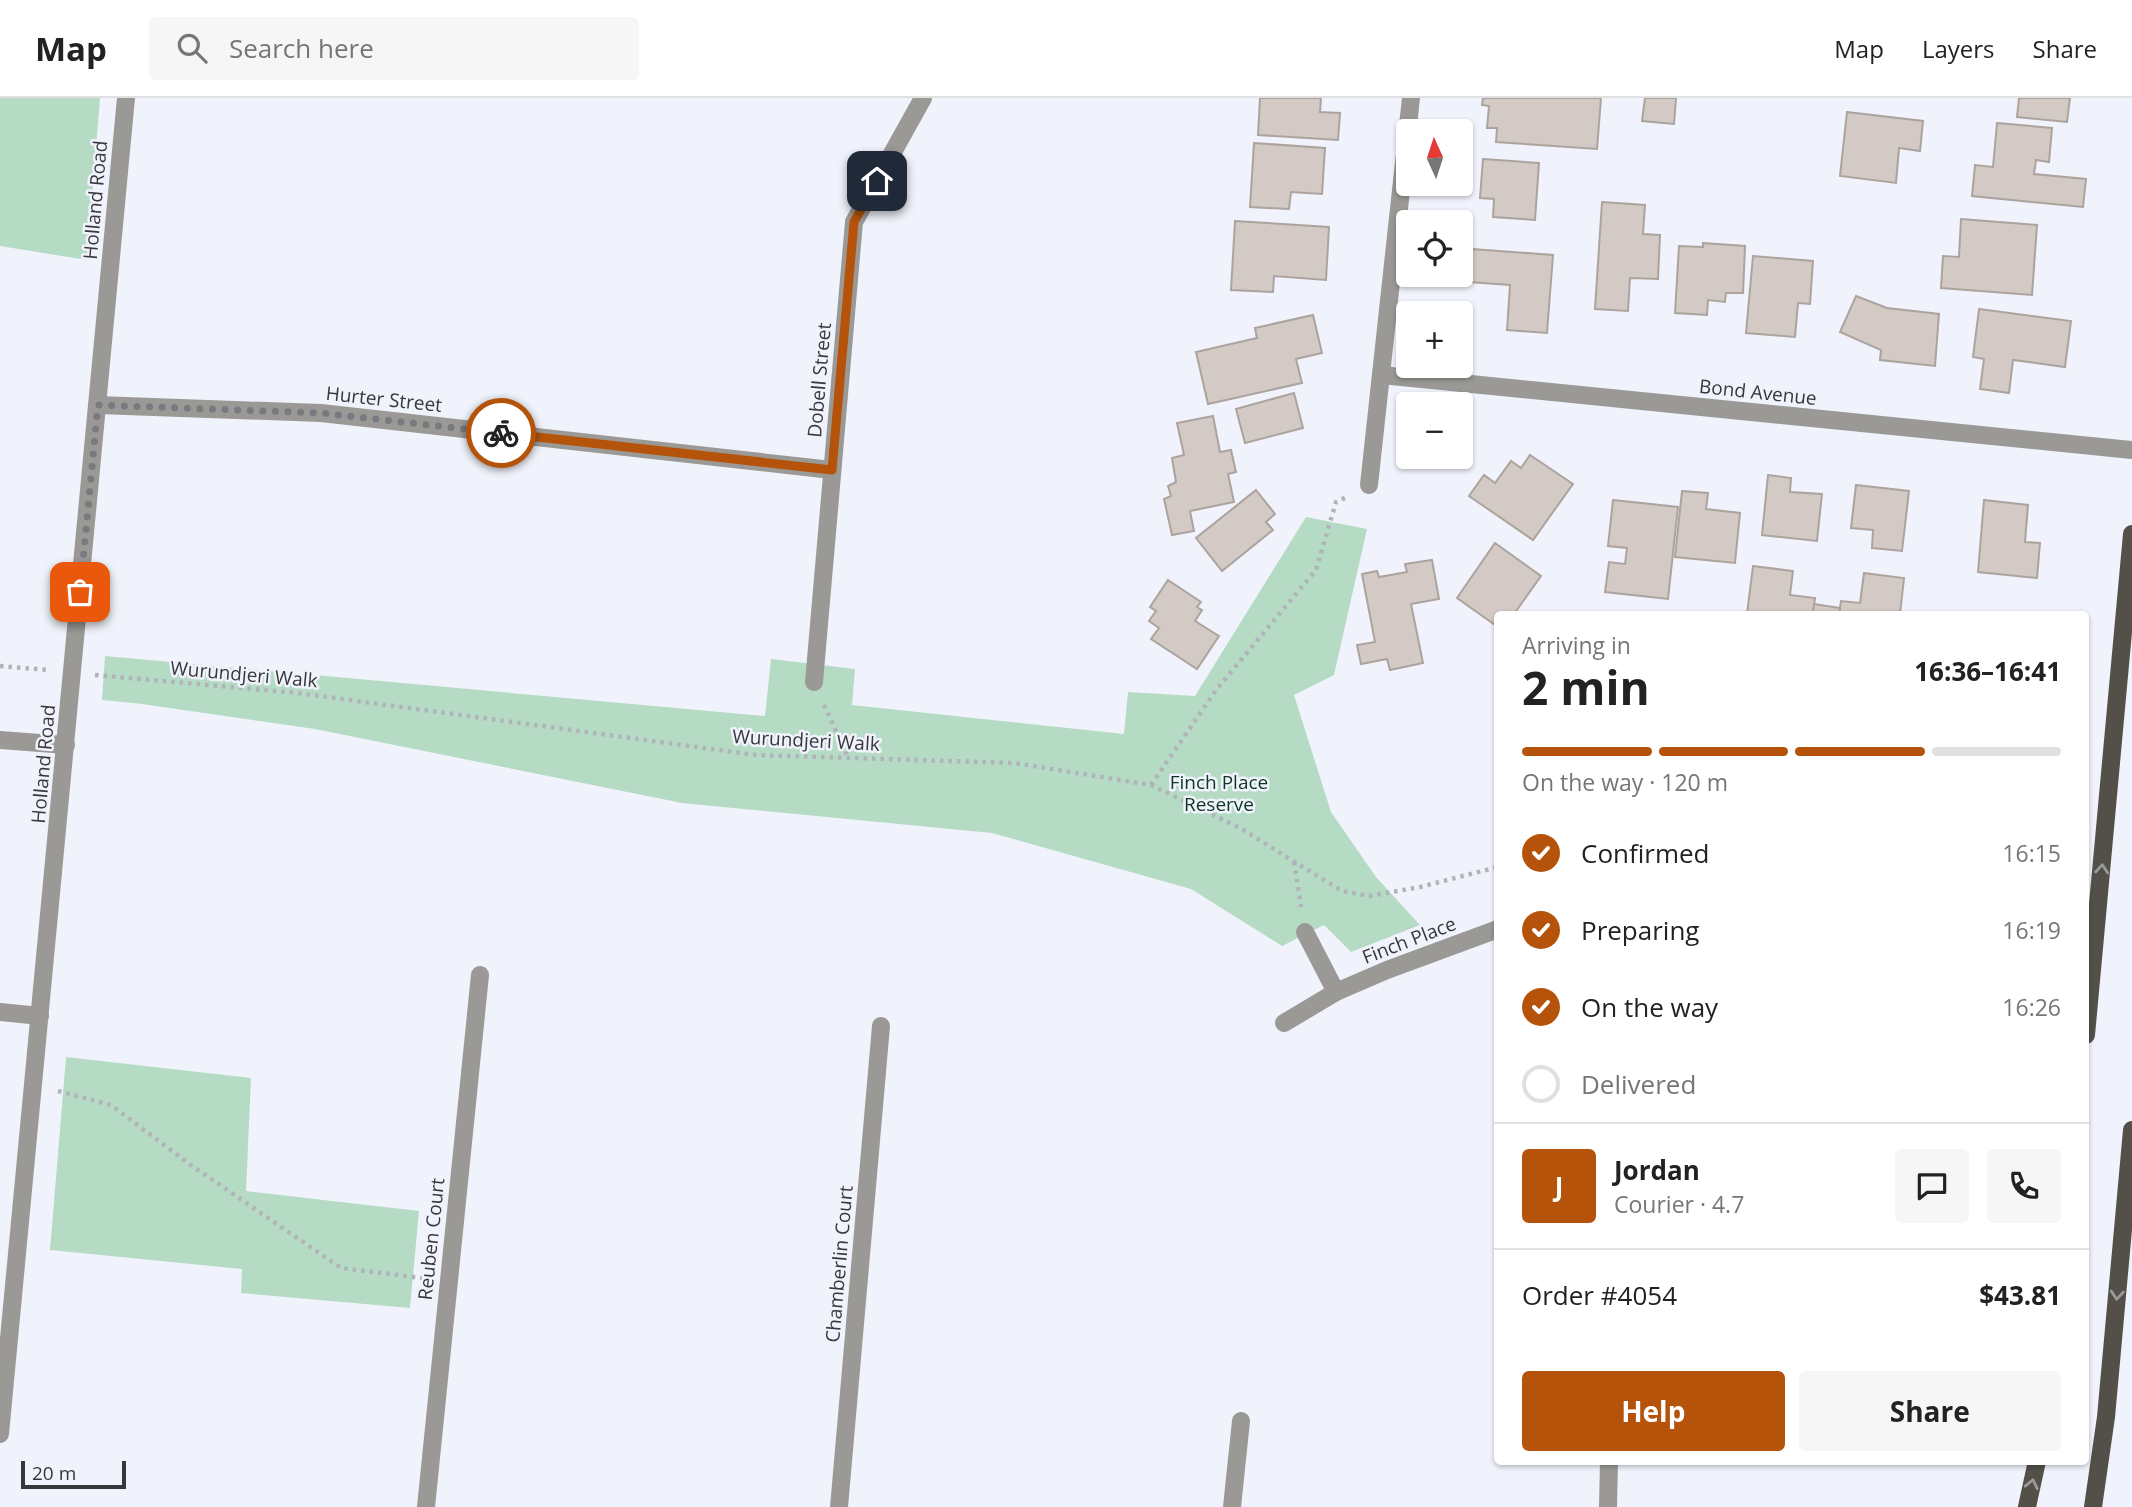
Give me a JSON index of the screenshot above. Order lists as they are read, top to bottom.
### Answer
{
  "streets": {
    "street": [
      "Holland Road",
      "Dobell Street",
      "Bond Avenue",
      "Hurter Street",
      "Finch Place",
      "Reuben Court",
      "Chamberlin Court"
    ],
    "path": ["Wurundjeri Walk"]
  },
  "crossings": [
    ["Holland Road", "Hurter Street"],
    ["Holland Road", "Wurundjeri Walk"],
    ["Dobell Street", "Hurter Street"]
  ],
  "parks": ["Finch Place Reserve"],
  "scale_bar": "20 m",
  "north": "top",
  "page": {
    "header": "Map",
    "search": "Search here",
    "nav": ["Map", "Layers", "Share"],
    "map_buttons": ["+", "−"],
    "heading": ["2 min", "Arriving in", "16:36–16:41"],
    "panel": [
      "Jordan",
      "Courier · 4.7",
      "Order #4054",
      "$43.81"
    ],
    "bar": "On the way · 120 m",
    "list": [
      ["Confirmed", "16:15"],
      ["Preparing", "16:19"],
      ["On the way", "16:26"],
      "Delivered"
    ],
    "round": "J",
    "buttons": ["Help", "Share"],
    "scale": "20 m"
  }
}
